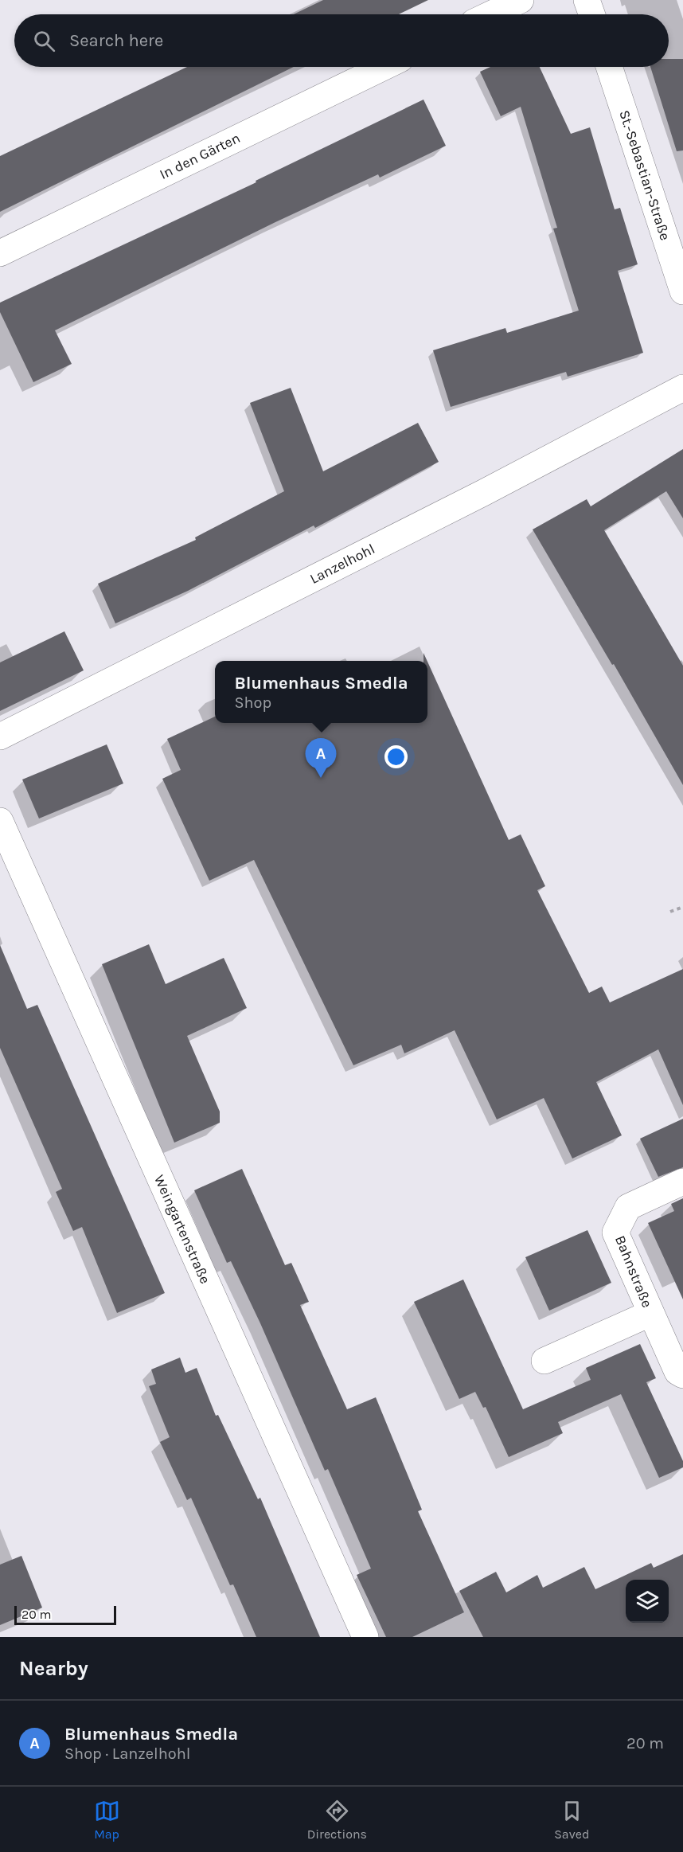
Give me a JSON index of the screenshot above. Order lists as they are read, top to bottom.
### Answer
{
  "streets": {
    "street": [
      "In den Gärten",
      "St.-Sebastian-Straße",
      "Lanzelhohl",
      "Weingartenstraße",
      "Bahnstraße"
    ]
  },
  "scale_bar": "20 m",
  "page": {
    "search": "Search here",
    "popup": ["Blumenhaus Smedla", "Shop"],
    "pins": "A",
    "scale": "20 m",
    "heading": "Nearby",
    "list": [
      {
        "mark": "A",
        "name": "Blumenhaus Smedla",
        "note": "Shop · Lanzelhohl",
        "value": "20 m"
      }
    ],
    "nav": ["Map", "Directions", "Saved"]
  }
}
